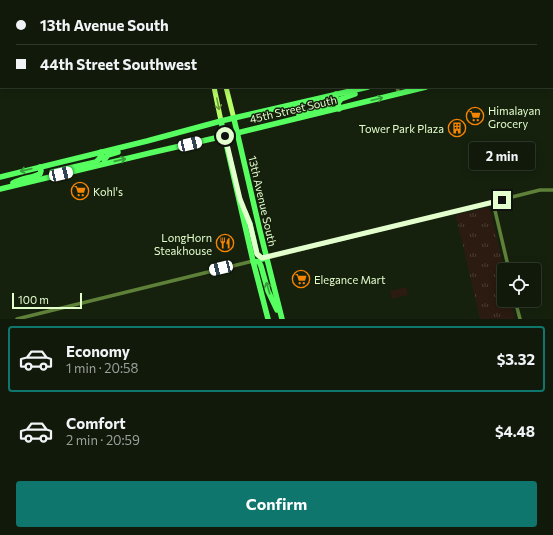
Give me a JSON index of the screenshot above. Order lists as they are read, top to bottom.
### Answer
{
  "streets": {
    "main road": ["45th Street South", "13th Avenue South"]
  },
  "crossings": [
    ["45th Street South", "13th Avenue South"]
  ],
  "places": {
    "supermarket": ["Himalayan Grocery", "Kohl's", "Elegance Mart"],
    "building": ["Tower Park Plaza"],
    "restaurant": ["LongHorn Steakhouse"]
  },
  "scale_bar": "100 m",
  "page": {
    "banner": ["13th Avenue South", "44th Street Southwest"],
    "bubble": "2 min",
    "scale": "100 m",
    "list": [
      {
        "name": "Economy",
        "note": "1 min · 20:58",
        "value": "$3.32"
      },
      {
        "name": "Comfort",
        "note": "2 min · 20:59",
        "value": "$4.48"
      }
    ],
    "buttons": "Confirm"
  }
}
